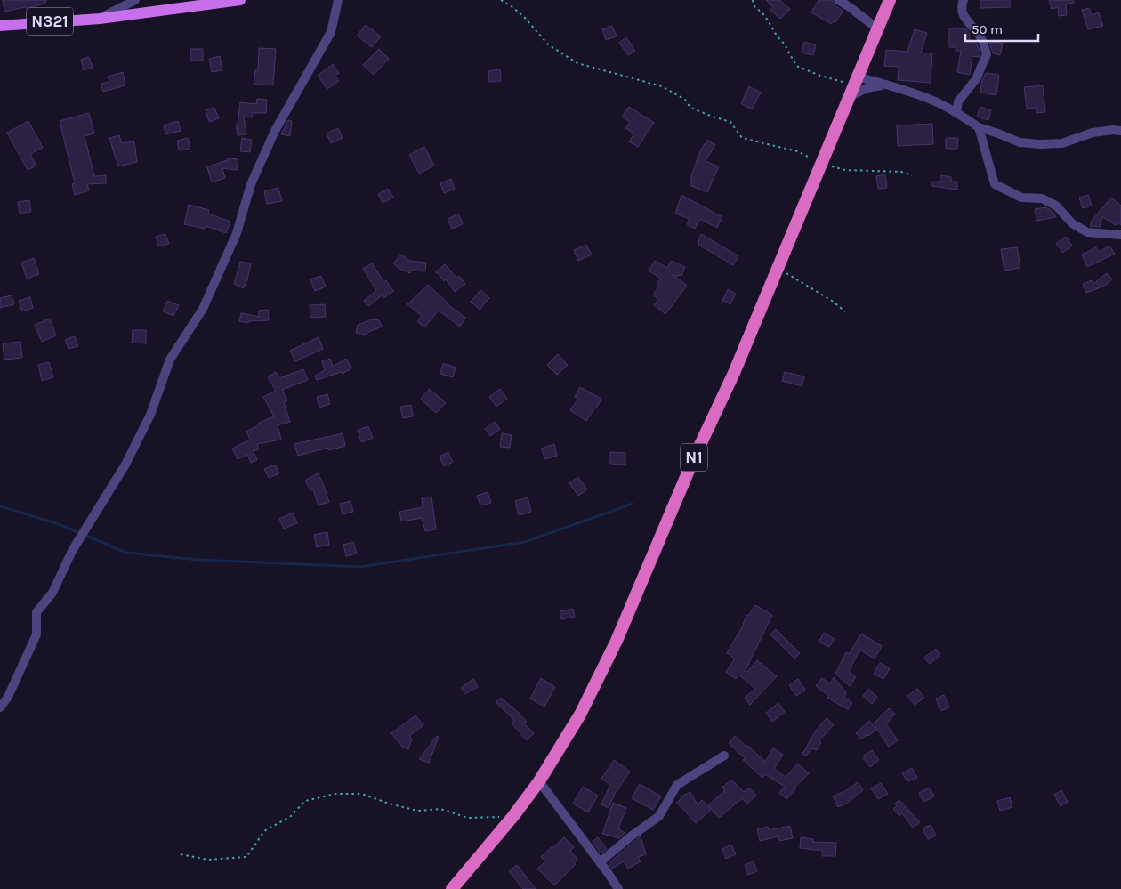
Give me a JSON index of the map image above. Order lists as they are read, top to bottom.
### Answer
{
  "streets": {
    "highway": ["N1"],
    "main road": ["N321"]
  },
  "scale_bar": "50 m"
}
